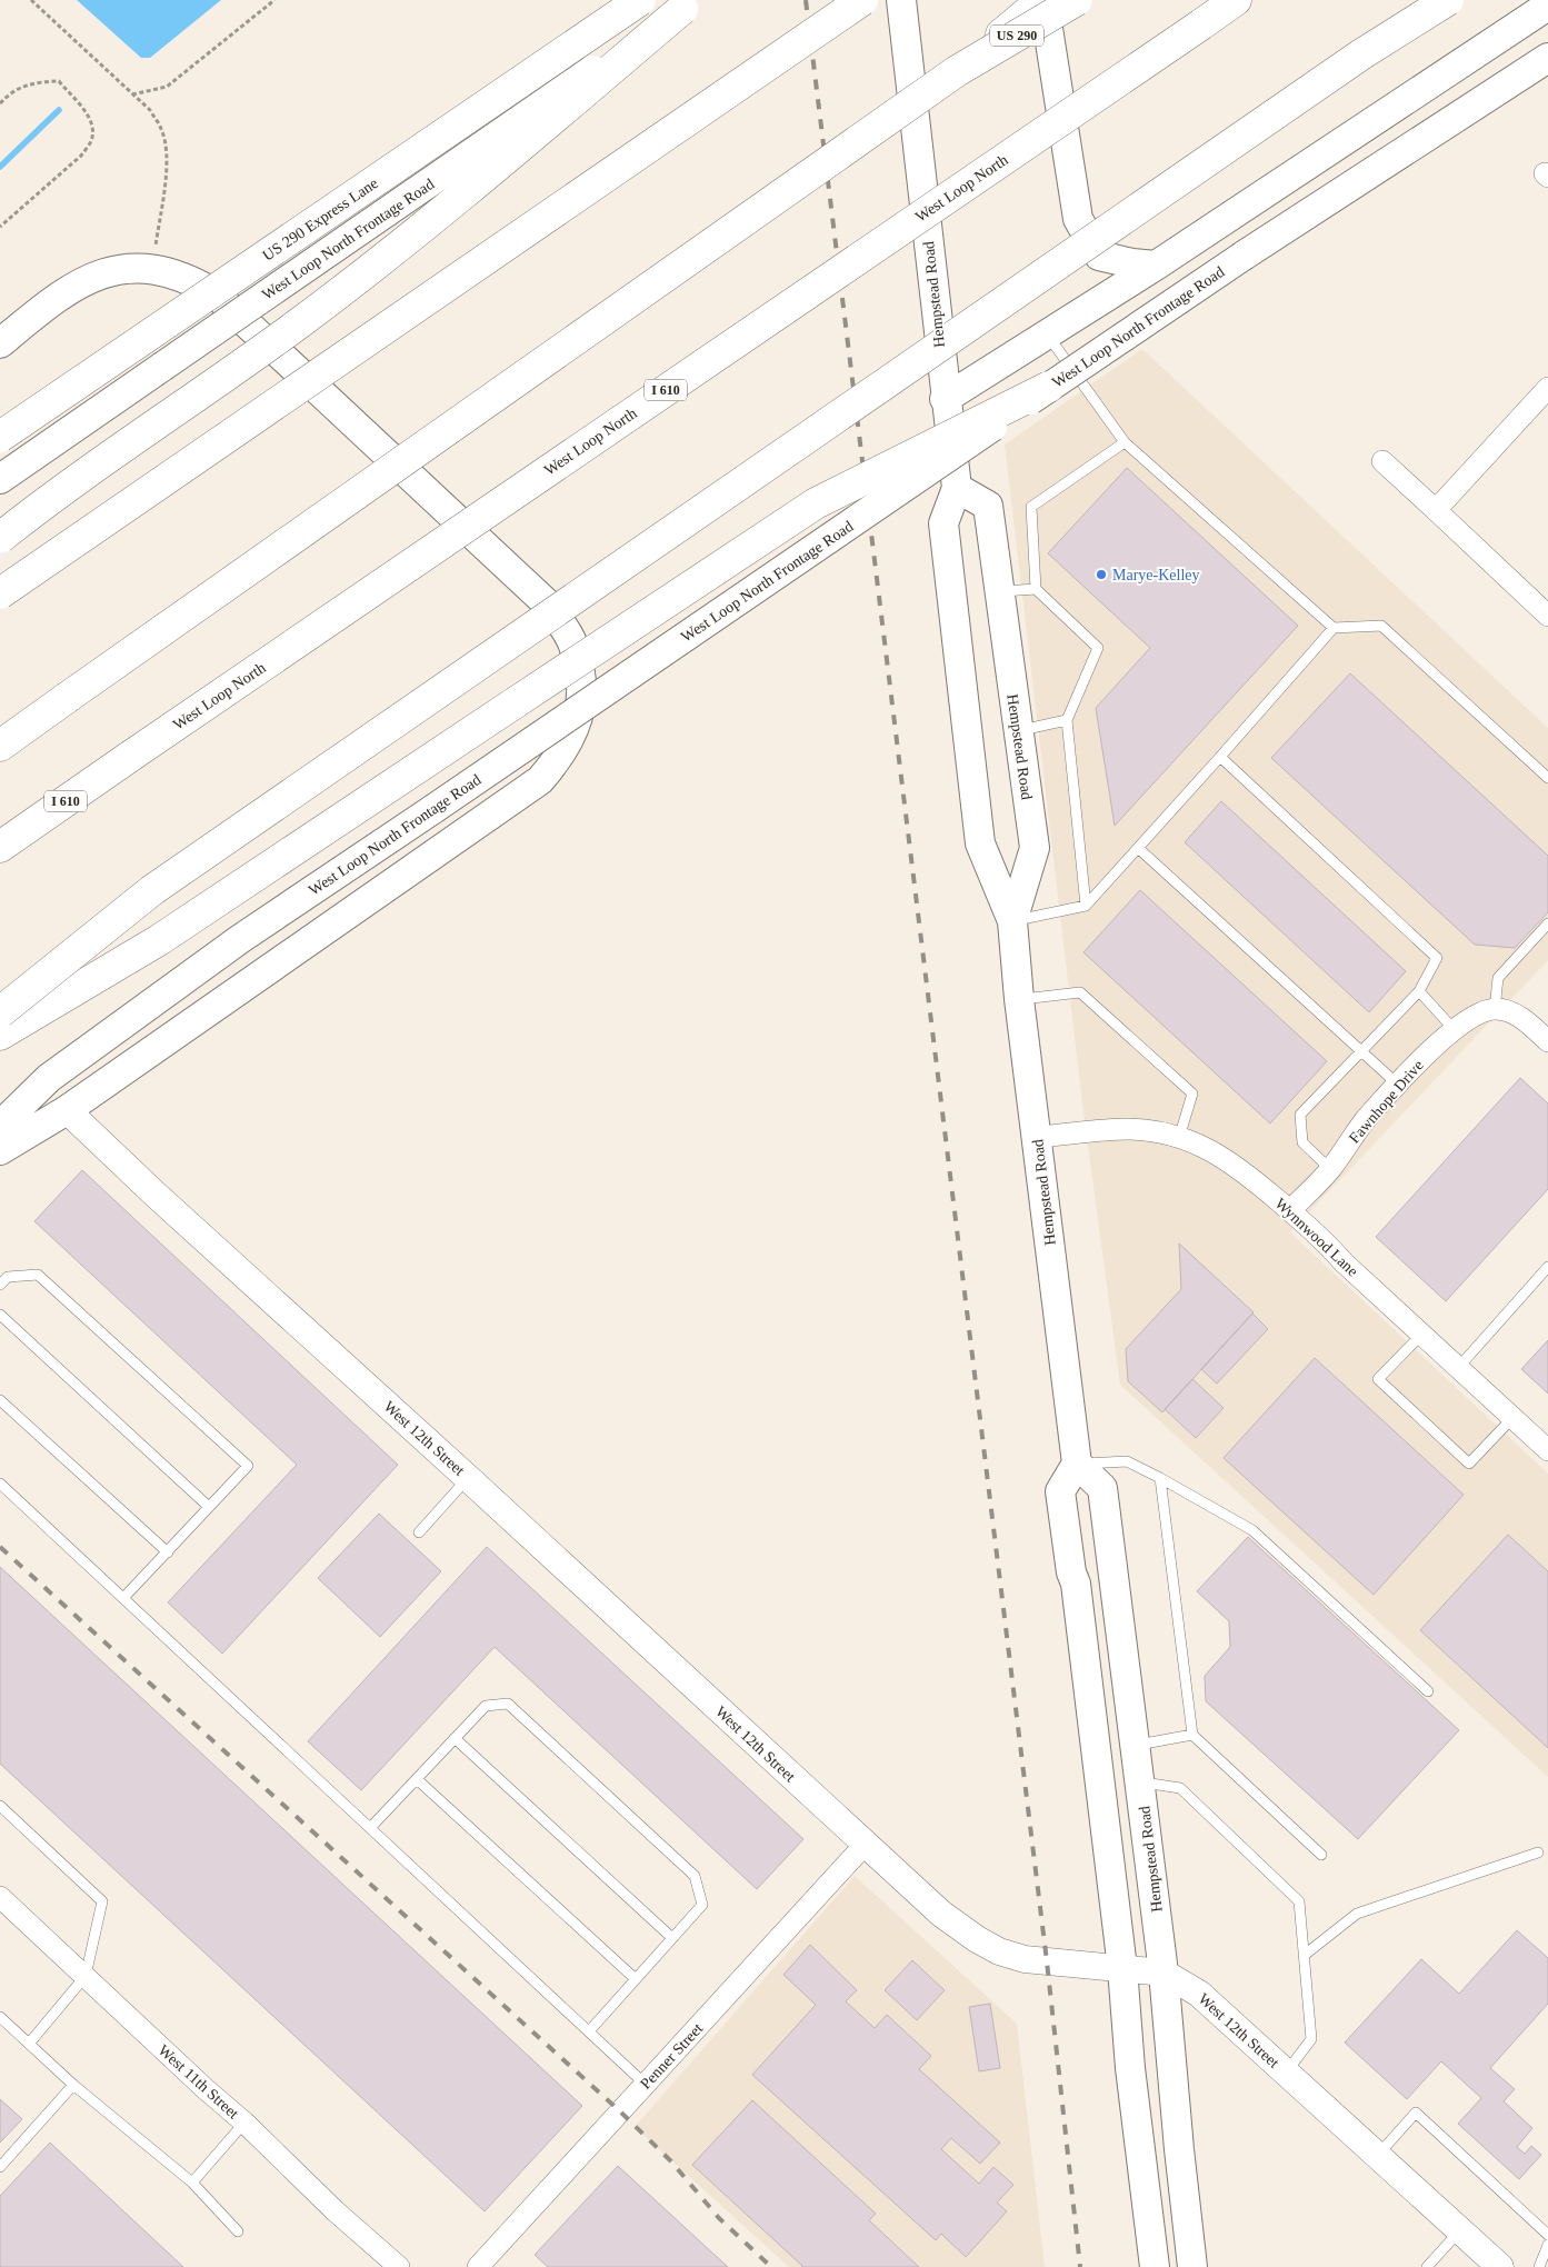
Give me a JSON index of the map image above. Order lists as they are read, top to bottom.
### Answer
{
  "streets": {
    "highway": [
      "US 290",
      "West Loop North",
      "US 290 Express Lane",
      "I 610"
    ],
    "main road": ["West Loop North Frontage Road", "Hempstead Road"],
    "street": [
      "Fawnhope Drive",
      "Wynnwood Lane",
      "West 12th Street",
      "Penner Street",
      "West 11th Street"
    ]
  },
  "crossings": [
    ["Hempstead Road", "Wynnwood Lane"],
    ["Hempstead Road", "West 12th Street"],
    ["Fawnhope Drive", "Wynnwood Lane"],
    ["West 12th Street", "Penner Street"]
  ],
  "places": ["Marye-Kelley"]
}
